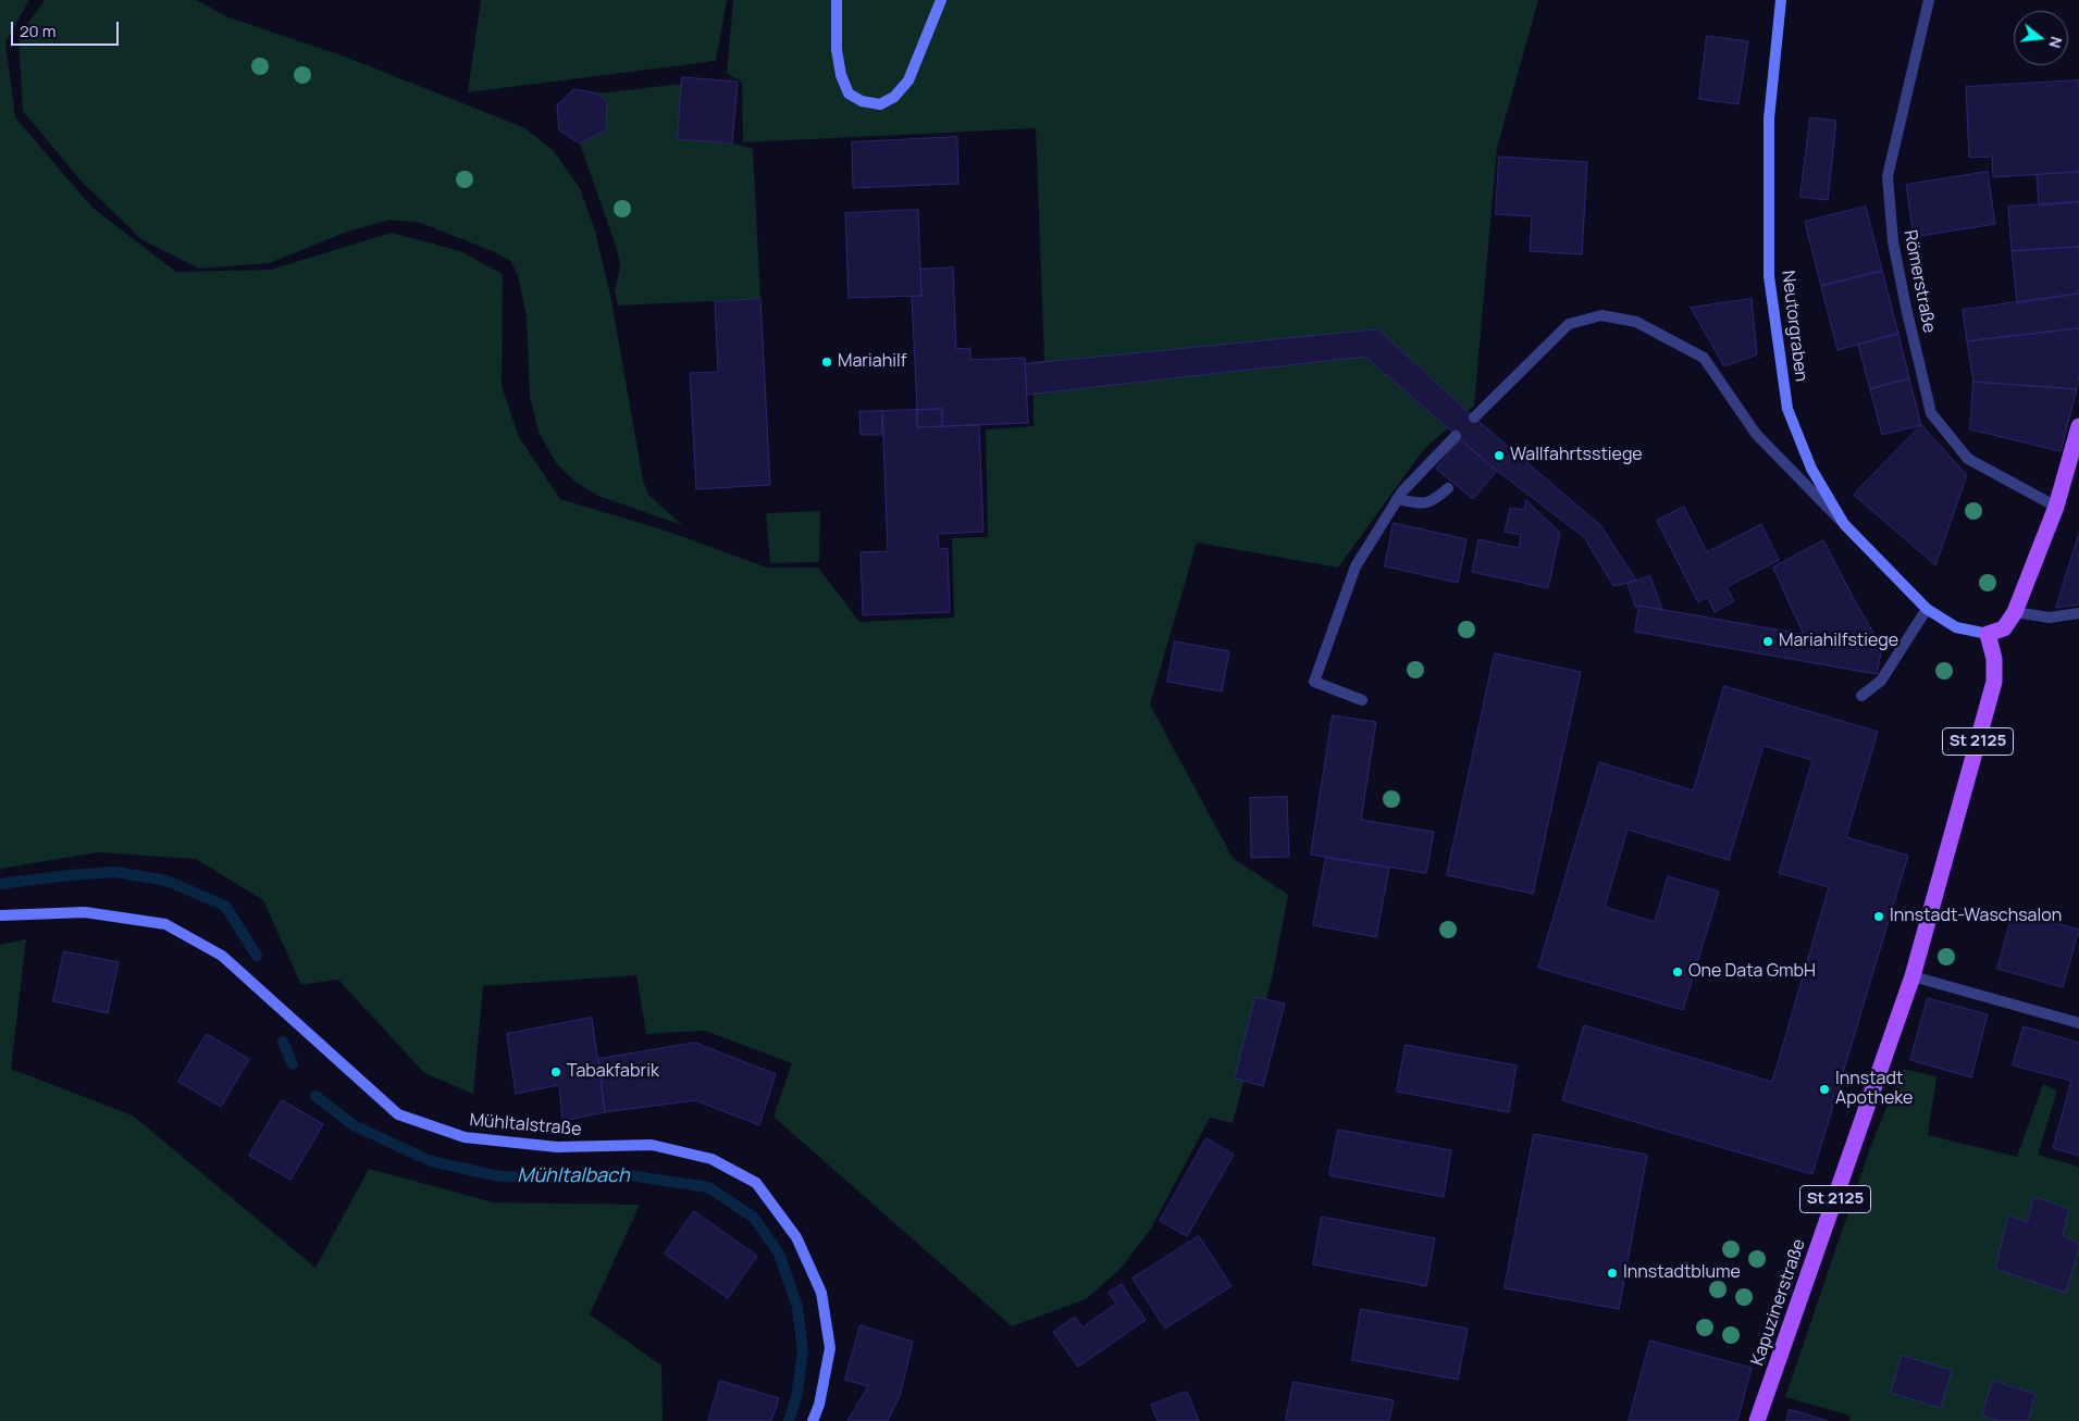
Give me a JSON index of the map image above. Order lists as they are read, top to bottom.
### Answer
{
  "streets": {
    "main road": ["St 2125", "Kapuzinerstraße"],
    "street": ["Römerstraße", "Neutorgraben", "Mühltalstraße"]
  },
  "crossings": [
    ["Neutorgraben", "Kapuzinerstraße"]
  ],
  "water": ["Mühltalbach"],
  "places": [
    "Mariahilf",
    "Wallfahrtsstiege",
    "Mariahilfstiege",
    "Innstadt-Waschsalon",
    "One Data GmbH",
    "Tabakfabrik",
    "Innstadt Apotheke",
    "Innstadtblume"
  ],
  "scale_bar": "20 m",
  "north": "right"
}
